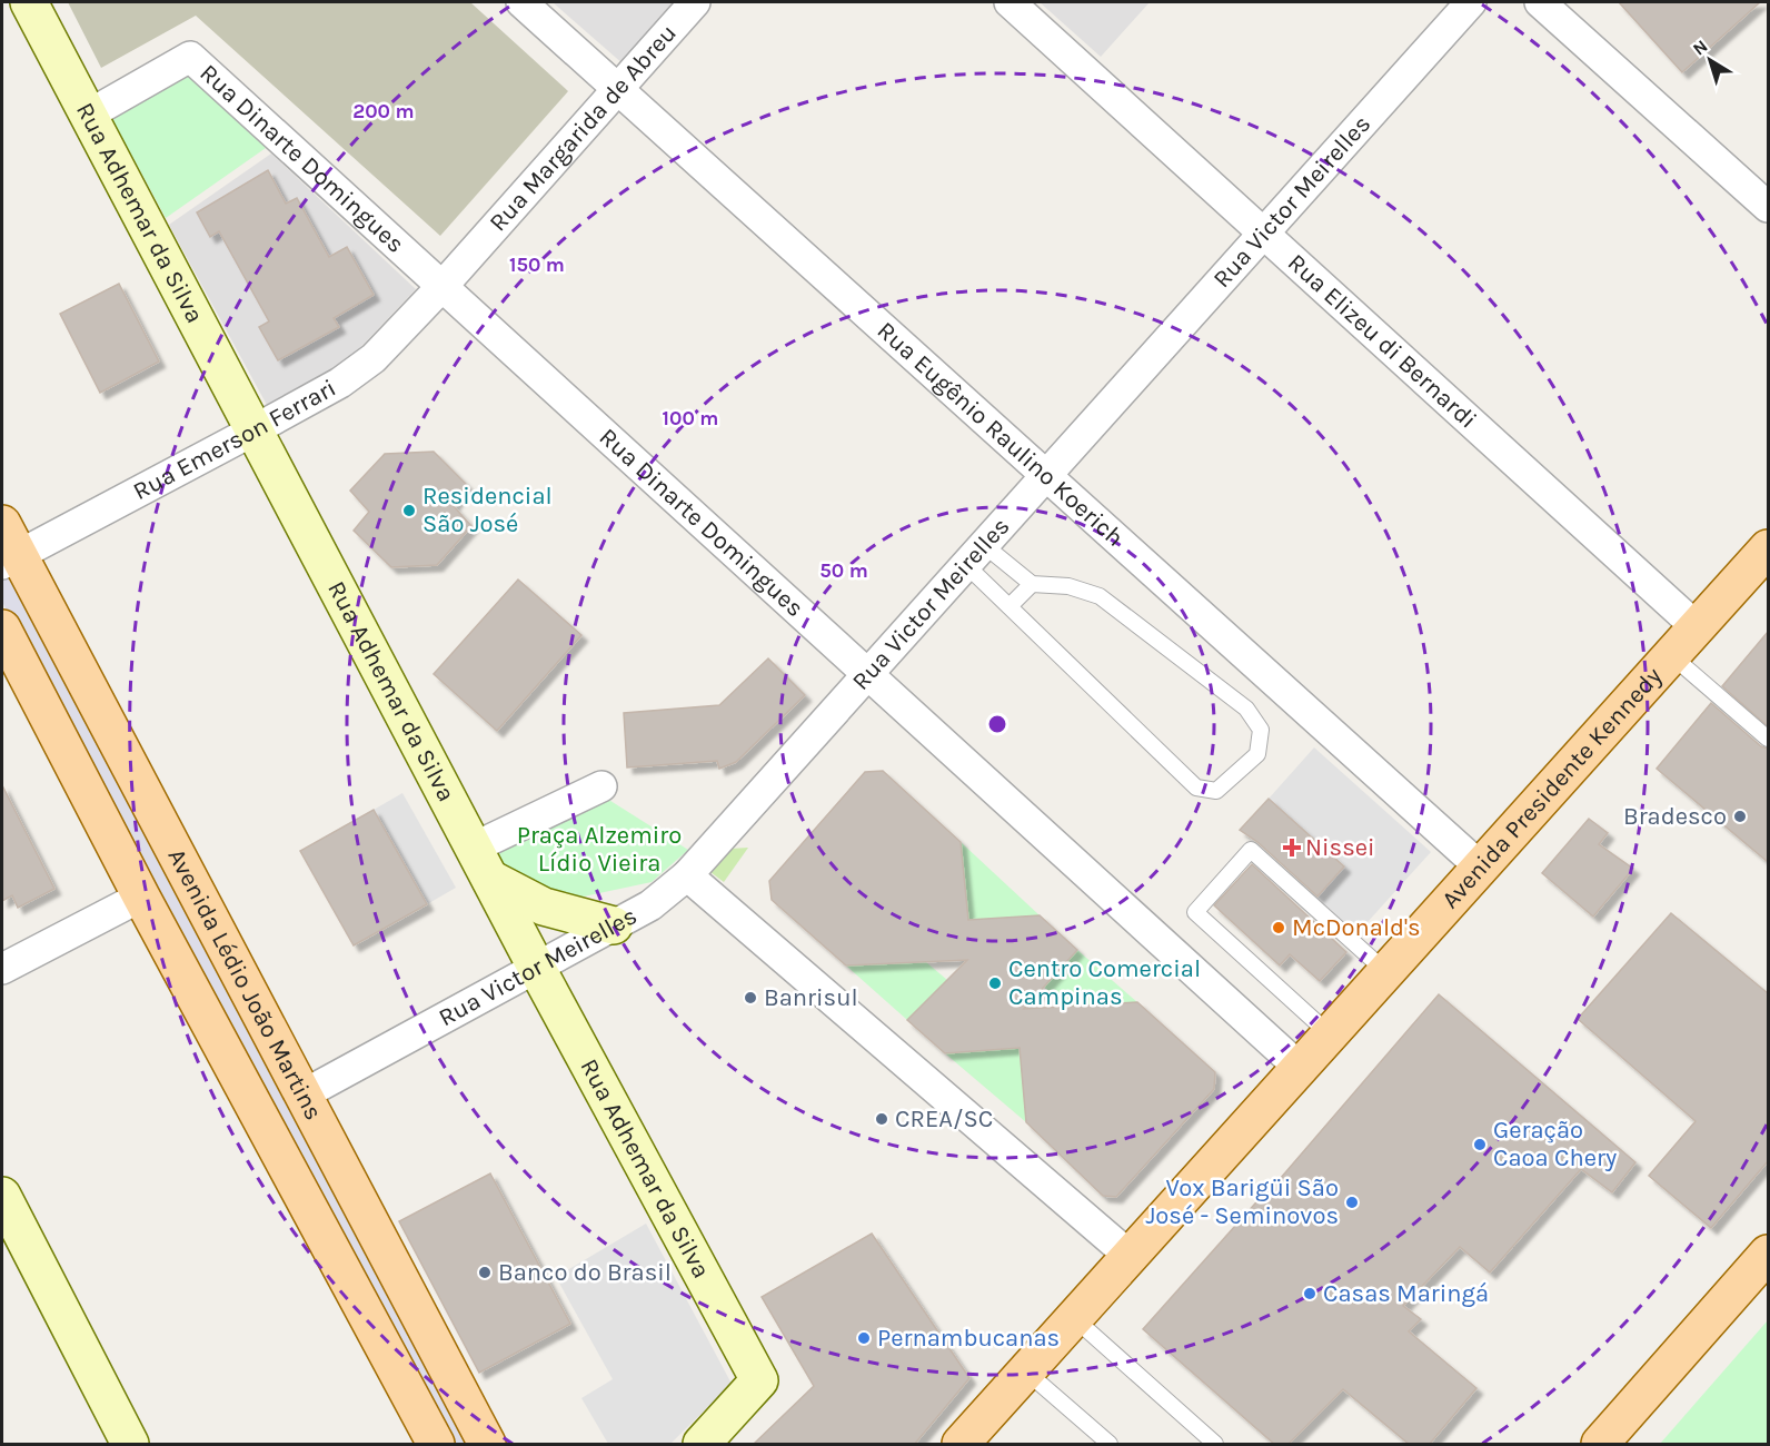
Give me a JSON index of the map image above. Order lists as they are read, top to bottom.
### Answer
{
  "streets": {
    "main road": ["Avenida Presidente Kennedy", "Avenida Lédio João Martins"],
    "street": [
      "Rua Margarida de Abreu",
      "Rua Dinarte Domingues",
      "Rua Victor Meirelles",
      "Rua Adhemar da Silva",
      "Rua Elizeu di Bernardi",
      "Rua Eugênio Raulino Koerich",
      "Rua Emerson Ferrari"
    ]
  },
  "crossings": [
    ["Rua Margarida de Abreu", "Rua Dinarte Domingues"],
    ["Rua Margarida de Abreu", "Rua Eugênio Raulino Koerich"],
    ["Rua Margarida de Abreu", "Rua Emerson Ferrari"],
    ["Rua Dinarte Domingues", "Rua Victor Meirelles"],
    ["Rua Dinarte Domingues", "Rua Adhemar da Silva"],
    ["Rua Dinarte Domingues", "Rua Emerson Ferrari"],
    ["Rua Dinarte Domingues", "Avenida Presidente Kennedy"],
    ["Rua Victor Meirelles", "Rua Adhemar da Silva"],
    ["Rua Victor Meirelles", "Rua Elizeu di Bernardi"],
    ["Rua Victor Meirelles", "Rua Eugênio Raulino Koerich"],
    ["Rua Victor Meirelles", "Avenida Lédio João Martins"],
    ["Rua Adhemar da Silva", "Rua Emerson Ferrari"],
    ["Rua Elizeu di Bernardi", "Avenida Presidente Kennedy"],
    ["Rua Eugênio Raulino Koerich", "Avenida Presidente Kennedy"],
    ["Rua Emerson Ferrari", "Avenida Lédio João Martins"]
  ],
  "parks": ["Praça Alzemiro Lídio Vieira"],
  "places": {
    "other": [
      "Residencial São José",
      "Bradesco",
      "McDonald's",
      "Centro Comercial Campinas",
      "Banrisul",
      "CREA/SC",
      "Geração Caoa Chery",
      "Vox Barigüi São José - Seminovos",
      "Banco do Brasil",
      "Casas Maringá",
      "Pernambucanas"
    ],
    "health": ["Nissei"]
  },
  "north": "top left",
  "rings": [
    "200 m",
    "150 m",
    "100 m",
    "50 m"
  ]
}
